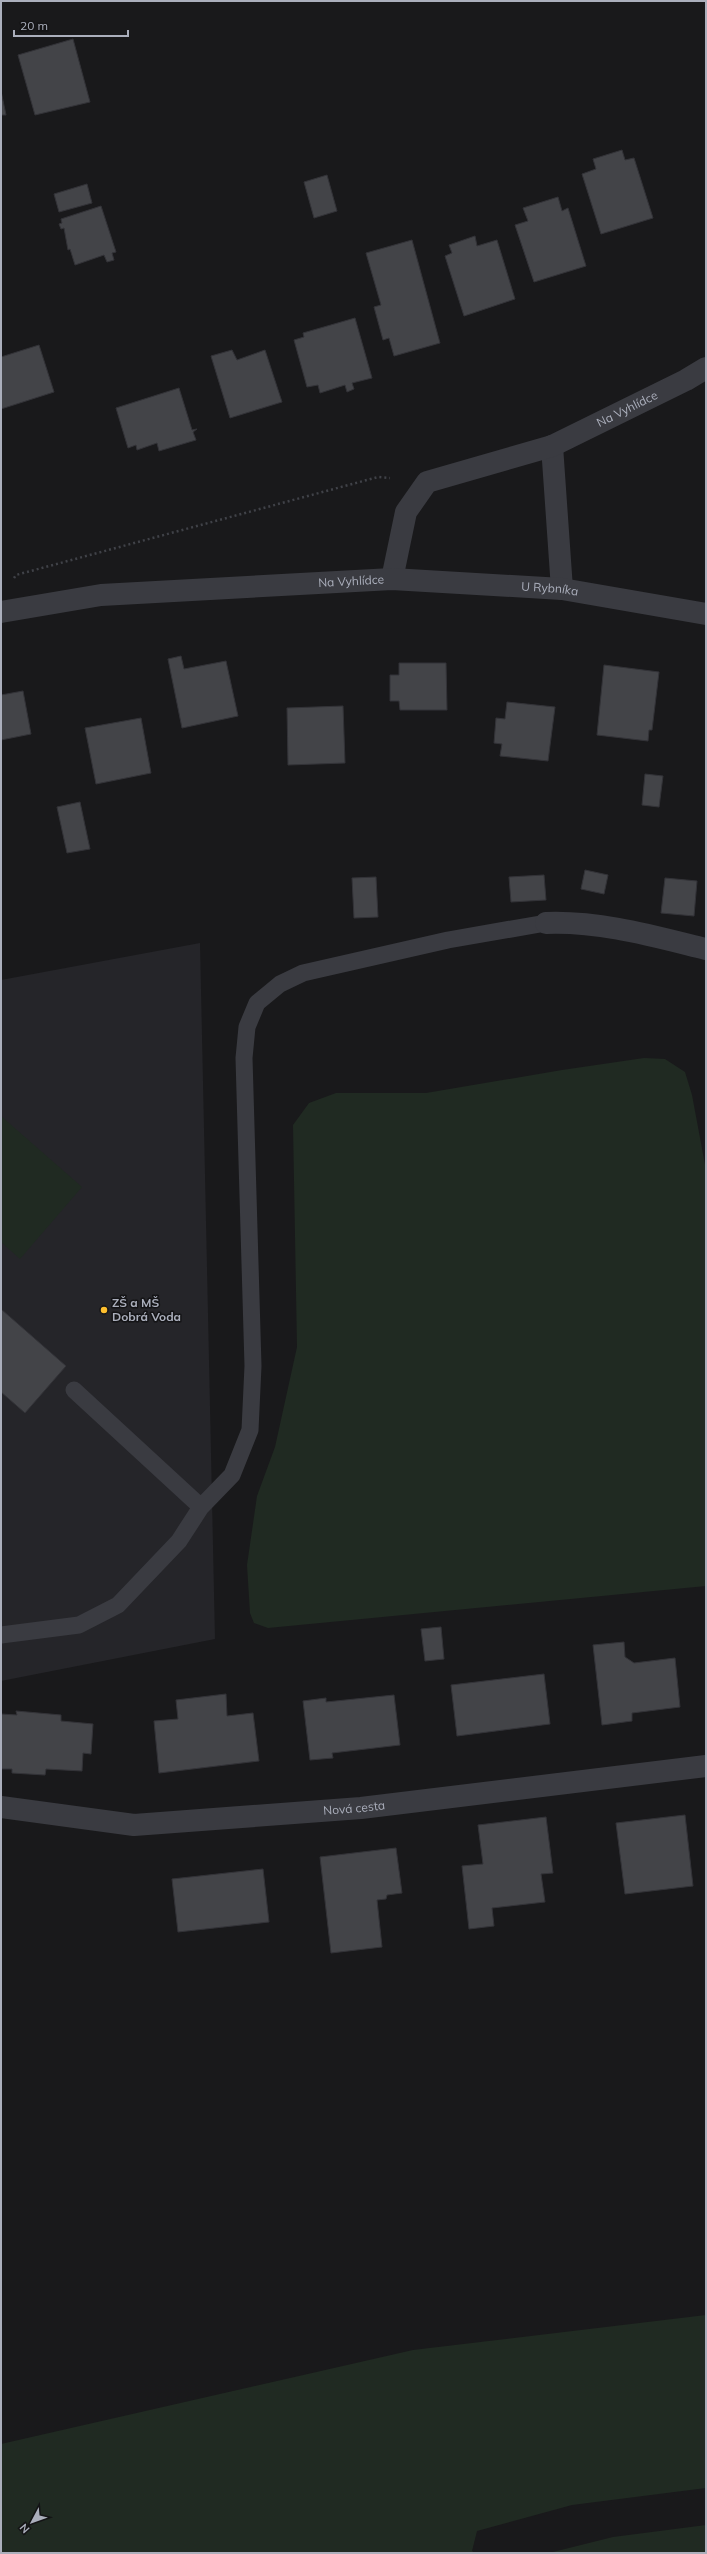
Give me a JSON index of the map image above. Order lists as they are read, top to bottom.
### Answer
{
  "streets": {
    "street": ["Na Vyhlídce", "U Rybníka", "Nová cesta"]
  },
  "crossings": [
    ["Na Vyhlídce", "U Rybníka"]
  ],
  "places": ["ZŠ a MŠ Dobrá Voda"],
  "scale_bar": "20 m",
  "north": "bottom left"
}
